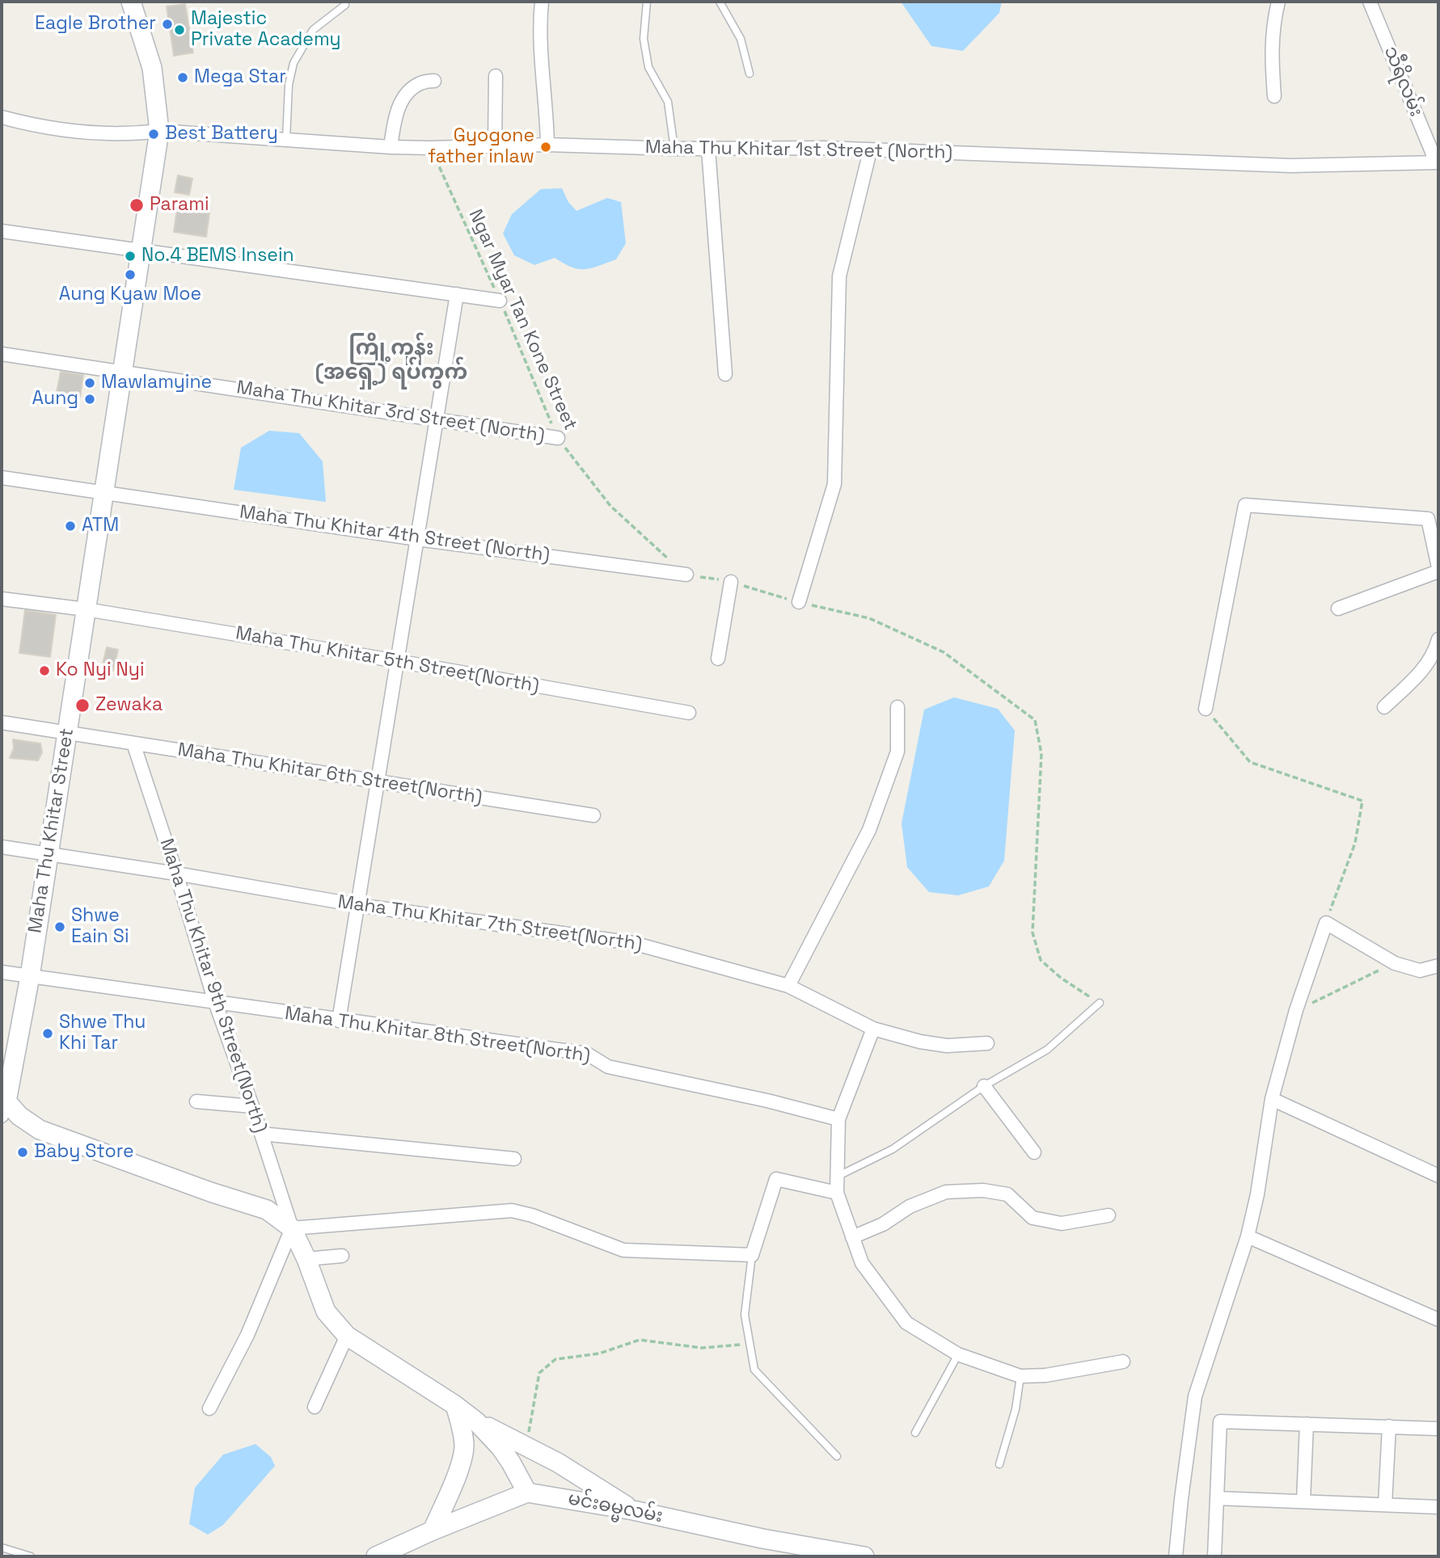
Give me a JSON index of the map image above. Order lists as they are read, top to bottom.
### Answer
{
  "streets": {
    "street": [
      "သီရိလမ်း",
      "Maha Thu Khitar 1st Street (North)",
      "Maha Thu Khitar 3rd Street (North)",
      "Maha Thu Khitar 4th Street (North)",
      "Maha Thu Khitar 5th Street(North)",
      "Maha Thu Khitar 6th Street(North)",
      "Maha Thu Khitar Street",
      "Maha Thu Khitar 7th Street(North)",
      "Maha Thu Khitar 9th Street(North)",
      "Maha Thu Khitar 8th Street(North)",
      "မင်းဓမ္မလမ်း"
    ],
    "path": ["Ngar Myar Tan Kone Street"]
  },
  "crossings": [
    ["သီရိလမ်း", "Maha Thu Khitar 1st Street (North)"],
    ["Maha Thu Khitar 1st Street (North)", "Ngar Myar Tan Kone Street"],
    ["Maha Thu Khitar 1st Street (North)", "Maha Thu Khitar Street"],
    ["Ngar Myar Tan Kone Street", "Maha Thu Khitar 3rd Street (North)"],
    ["Ngar Myar Tan Kone Street", "Maha Thu Khitar 4th Street (North)"],
    ["Maha Thu Khitar 3rd Street (North)", "Maha Thu Khitar Street"],
    ["Maha Thu Khitar 4th Street (North)", "Maha Thu Khitar Street"],
    ["Maha Thu Khitar 5th Street(North)", "Maha Thu Khitar Street"],
    ["Maha Thu Khitar 6th Street(North)", "Maha Thu Khitar Street"],
    ["Maha Thu Khitar 6th Street(North)", "Maha Thu Khitar 9th Street(North)"],
    ["Maha Thu Khitar Street", "Maha Thu Khitar 7th Street(North)"],
    ["Maha Thu Khitar Street", "Maha Thu Khitar 9th Street(North)"],
    ["Maha Thu Khitar Street", "Maha Thu Khitar 8th Street(North)"],
    ["Maha Thu Khitar 7th Street(North)", "Maha Thu Khitar 9th Street(North)"],
    ["Maha Thu Khitar 9th Street(North)", "Maha Thu Khitar 8th Street(North)"]
  ],
  "districts": ["ကြို့ကုန်း (အရှေ့) ရပ်ကွက်"],
  "places": [
    "Eagle Brother",
    "Majestic Private Academy",
    "Mega Star",
    "Best Battery",
    "Gyogone father inlaw",
    "Parami",
    "No.4 BEMS Insein",
    "Aung Kyaw Moe",
    "Mawlamyine",
    "Aung",
    "ATM",
    "Ko Nyi Nyi",
    "Zewaka",
    "Shwe Eain Si",
    "Shwe Thu Khi Tar",
    "Baby Store"
  ]
}
